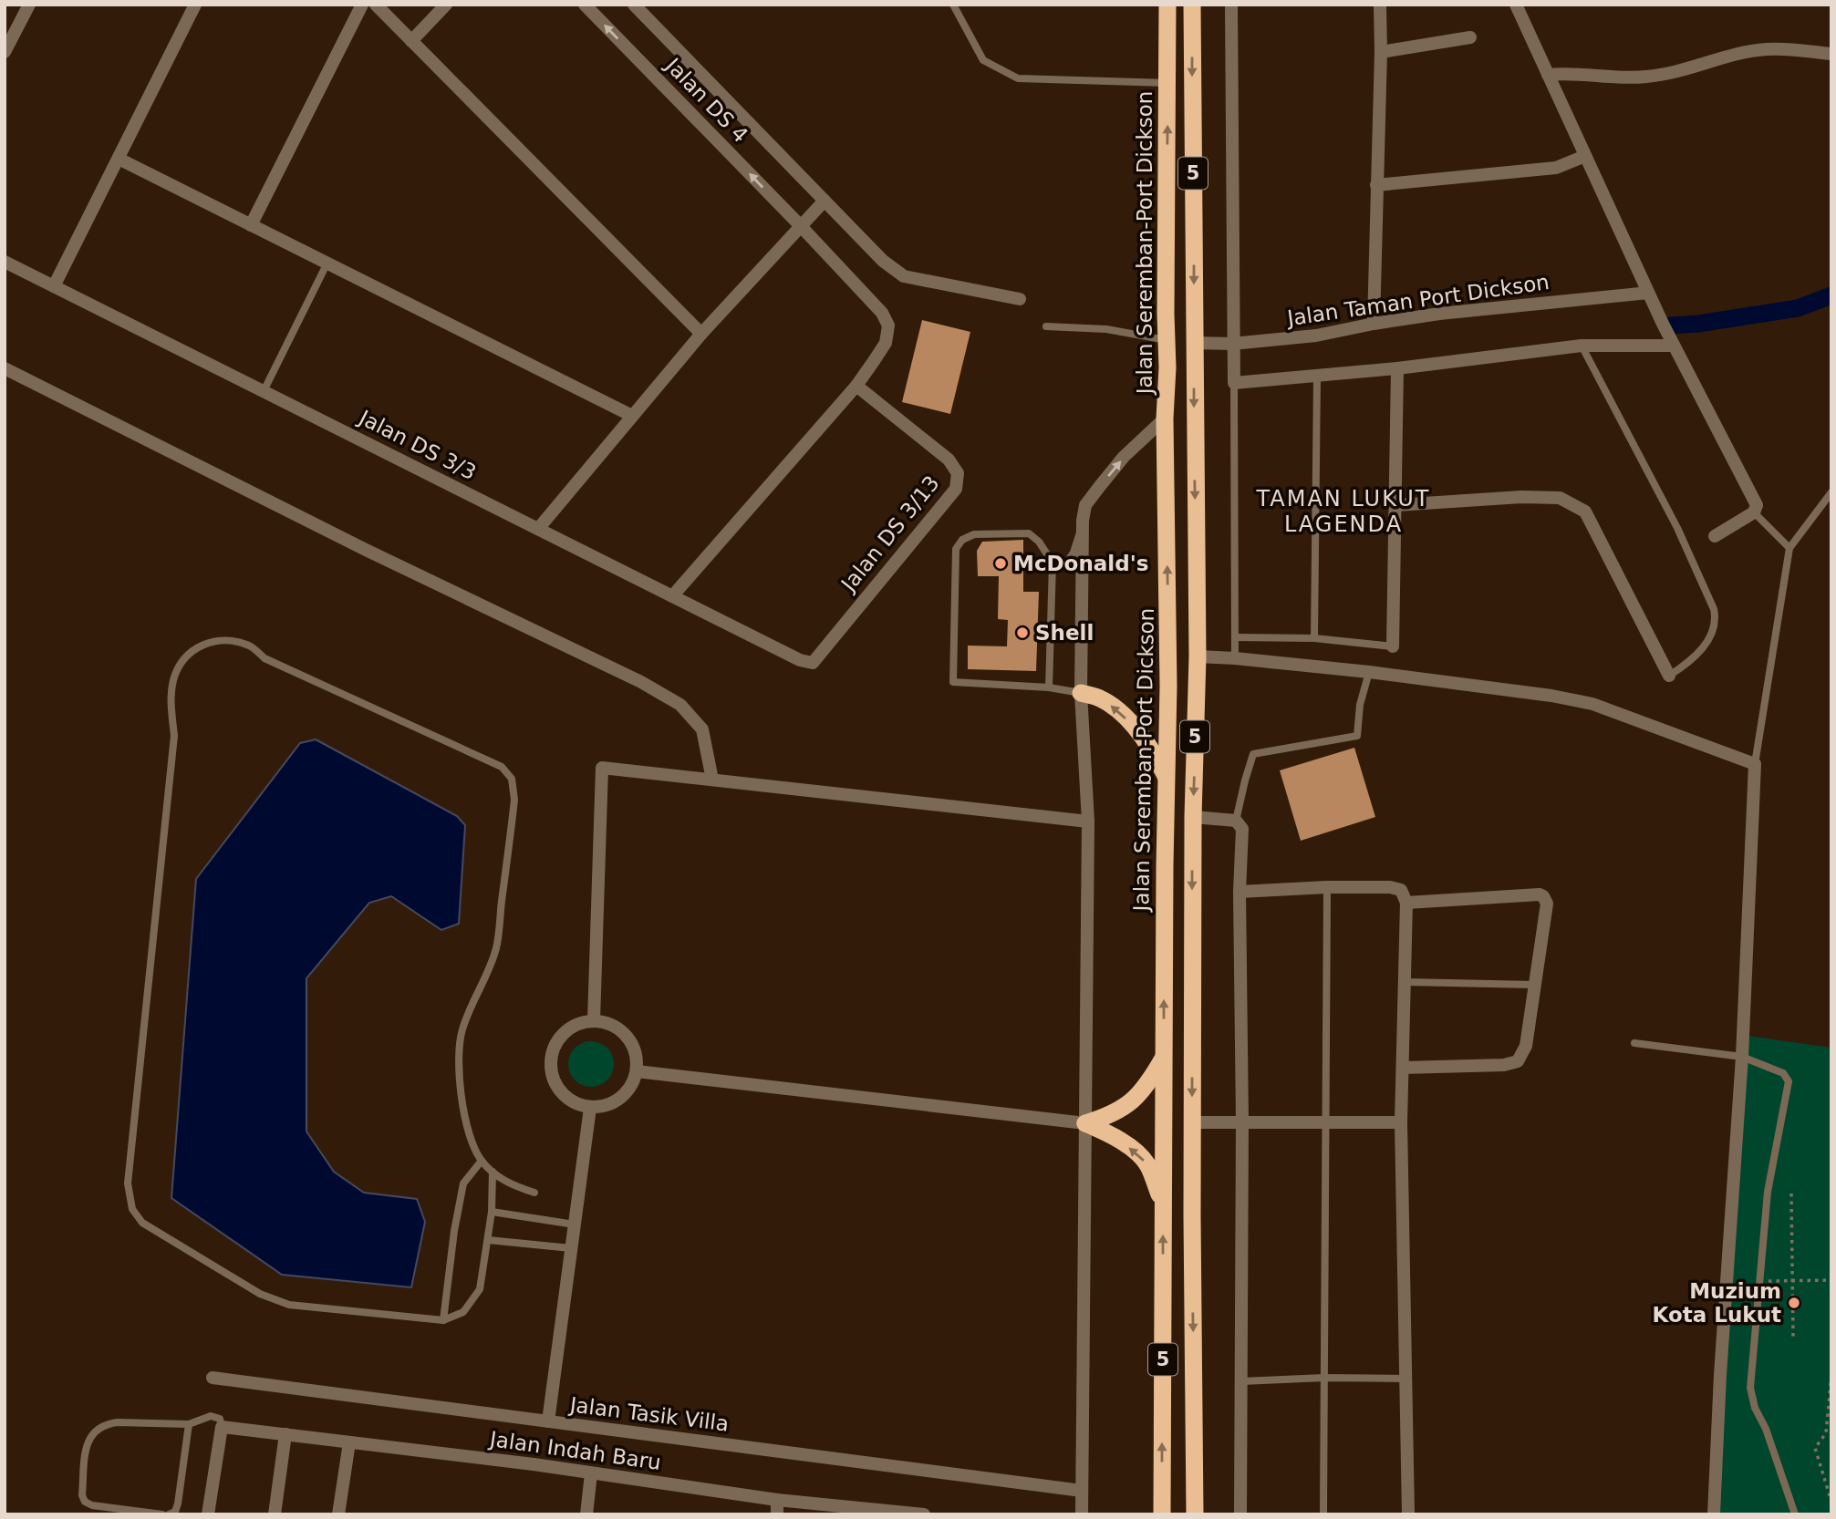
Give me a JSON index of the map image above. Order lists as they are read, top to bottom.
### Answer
{
  "streets": {
    "highway": ["5", "Jalan Seremban-Port Dickson"],
    "street": [
      "Jalan DS 4",
      "Jalan Taman Port Dickson",
      "Jalan DS 3/3",
      "Jalan DS 3/13",
      "Jalan Tasik Villa",
      "Jalan Indah Baru"
    ]
  },
  "crossings": [
    ["Jalan DS 4", "Jalan DS 3/13"],
    ["5", "Jalan Taman Port Dickson"],
    ["Jalan DS 3/3", "Jalan DS 3/13"]
  ],
  "districts": ["TAMAN LUKUT LAGENDA"],
  "places": ["McDonald's", "Shell", "Muzium Kota Lukut"]
}
